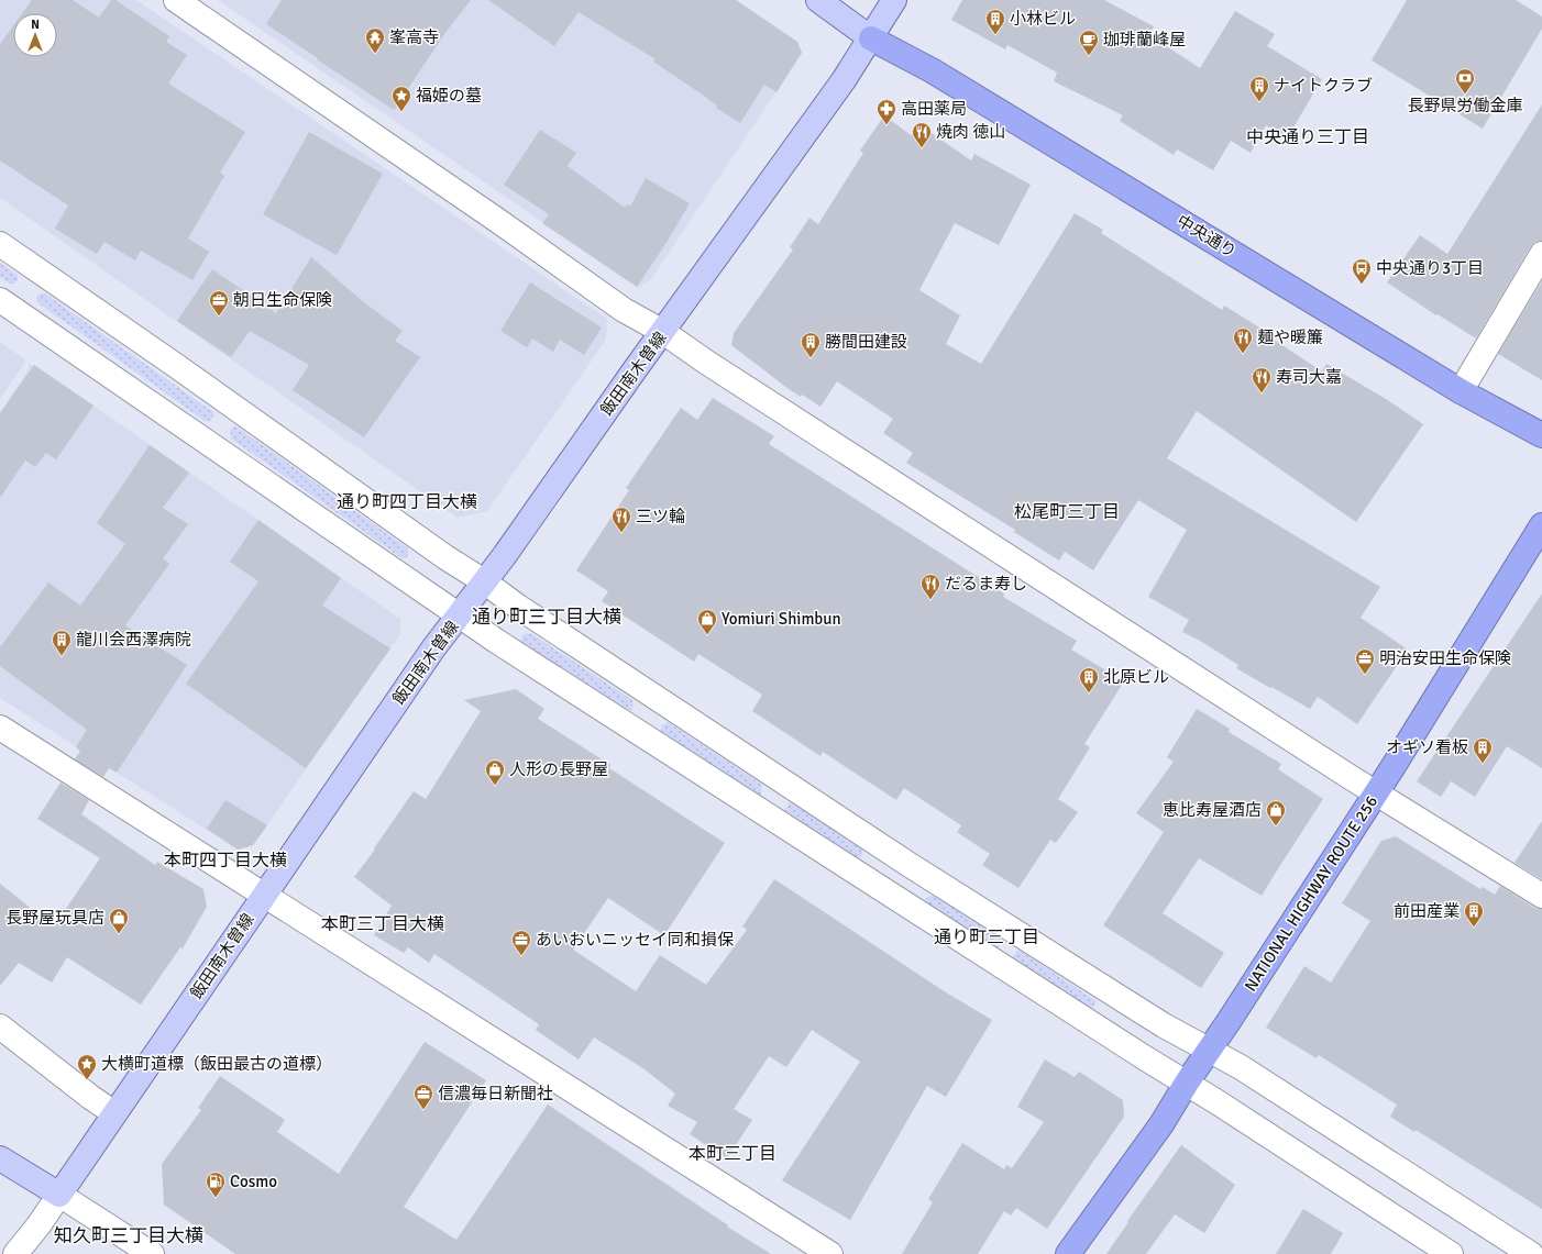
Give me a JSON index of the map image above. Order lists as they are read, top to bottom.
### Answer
{
  "streets": {
    "highway": ["中央通り", "NATIONAL HIGHWAY ROUTE 256"],
    "main road": ["飯田南木曽線"]
  },
  "crossings": [
    ["中央通り", "飯田南木曽線"]
  ],
  "districts": [
    "中央通り三丁目",
    "通り町四丁目大横",
    "松尾町三丁目",
    "通り町三丁目大横",
    "本町四丁目大横",
    "本町三丁目大横",
    "通り町三丁目",
    "本町三丁目",
    "知久町三丁目大横"
  ],
  "places": {
    "building": [
      "小林ビル",
      "ナイトクラブ",
      "勝間田建設",
      "龍川会西澤病院",
      "北原ビル",
      "オギソ看板",
      "前田産業"
    ],
    "temple": ["峯高寺"],
    "cafe": ["珈琲蘭峰屋"],
    "bank": ["長野県労働金庫"],
    "place": ["福姫の墓", "大横町道標（飯田最古の道標）"],
    "pharmacy": ["高田薬局"],
    "restaurant": [
      "焼肉 徳山",
      "麺や暖簾",
      "寿司大嘉",
      "三ツ輪",
      "だるま寿し"
    ],
    "bus stop": ["中央通り3丁目"],
    "office": [
      "朝日生命保険",
      "明治安田生命保険",
      "あいおいニッセイ同和損保",
      "信濃毎日新聞社"
    ],
    "shop": [
      "Yomiuri Shimbun",
      "人形の長野屋",
      "恵比寿屋酒店",
      "長野屋玩具店"
    ],
    "fuel station": ["Cosmo"]
  },
  "north": "top"
}
